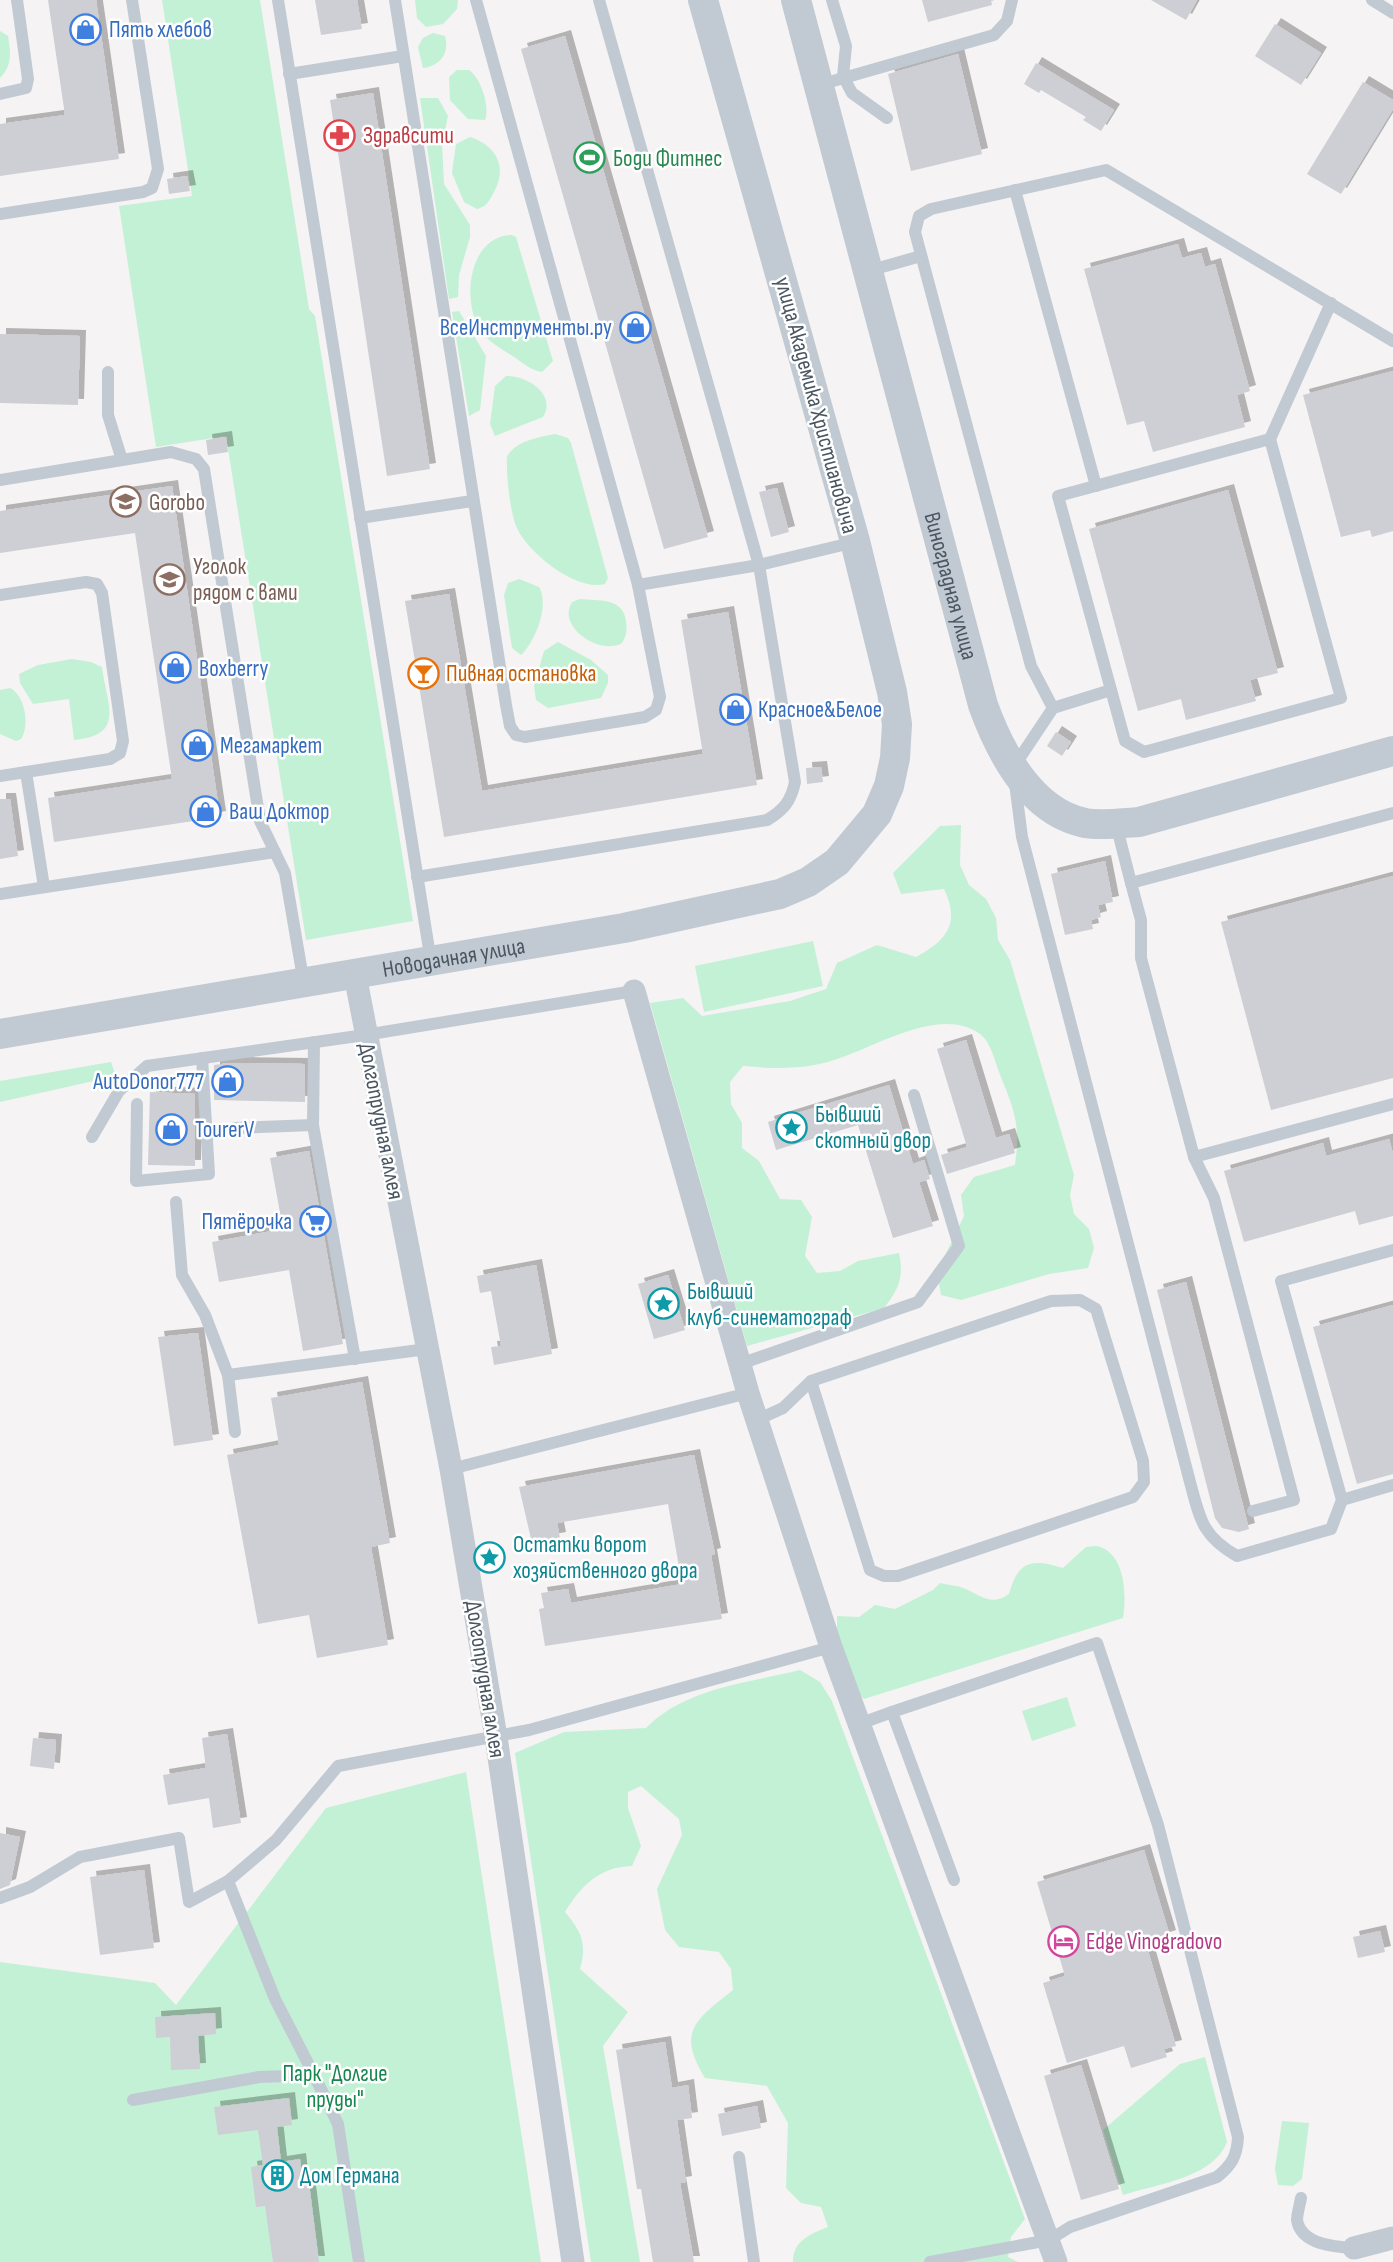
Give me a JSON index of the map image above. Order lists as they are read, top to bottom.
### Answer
{
  "streets": {
    "street": [
      "улица Академика Христиановича",
      "Виноградная улица",
      "Новодачная улица",
      "Долгопрудная аллея"
    ]
  },
  "crossings": [
    ["улица Академика Христиановича", "Новодачная улица"],
    ["Новодачная улица", "Долгопрудная аллея"]
  ],
  "parks": ["Парк \"Долгие пруды\""],
  "places": {
    "shop": [
      "Пять хлебов",
      "ВсеИнструменты.ру",
      "Boxberry",
      "Красное&Белое",
      "Мегамаркет",
      "Ваш Доктор",
      "AutoDonor777",
      "TourerV"
    ],
    "pharmacy": ["Здравсити"],
    "sports": ["Боди Фитнес"],
    "school or university": ["Gorobo", "Уголок рядом с вами"],
    "bar": ["Пивная остановка"],
    "place": ["Бывший скотный двор", "Бывший клуб-синематограф", "Остатки ворот хозяйственного двора"],
    "supermarket": ["Пятёрочка"],
    "hotel": ["Edge Vinogradovo"],
    "building": ["Дом Германа"]
  }
}
